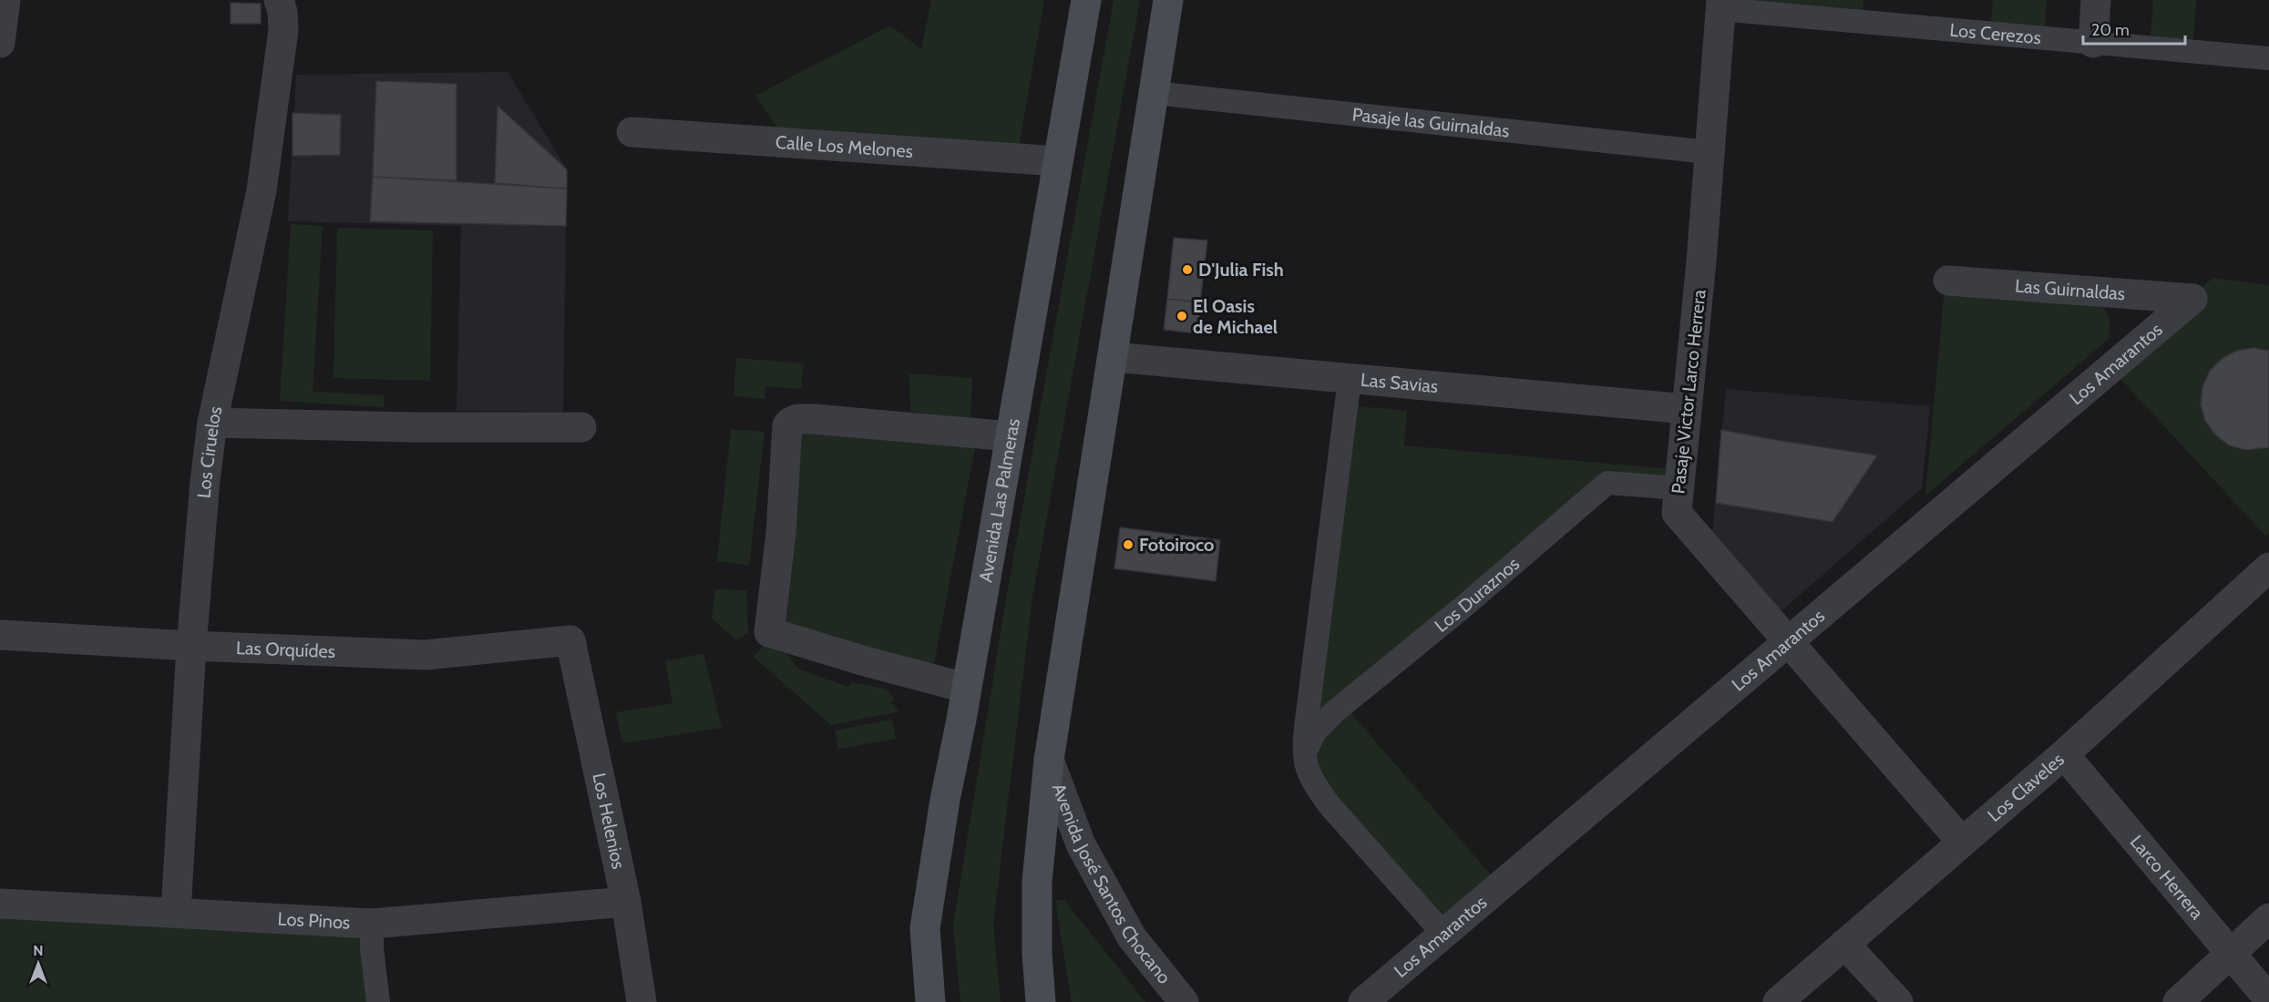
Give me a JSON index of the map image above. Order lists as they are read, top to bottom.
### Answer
{
  "streets": {
    "main road": ["Avenida Las Palmeras"],
    "street": [
      "Los Cerezos",
      "Pasaje las Guirnaldas",
      "Calle Los Melones",
      "Las Guirnaldas",
      "Los Amarantos",
      "Las Savias",
      "Pasaje Victor Larco Herrera",
      "Los Ciruelos",
      "Los Duraznos",
      "Las Orquídes",
      "Los Claveles",
      "Los Helenios",
      "Larco Herrera",
      "Avenida José Santos Chocano",
      "Los Pinos"
    ]
  },
  "crossings": [
    ["Los Cerezos", "Pasaje Victor Larco Herrera"],
    ["Pasaje las Guirnaldas", "Pasaje Victor Larco Herrera"],
    ["Calle Los Melones", "Avenida Las Palmeras"],
    ["Las Guirnaldas", "Los Amarantos"],
    ["Los Amarantos", "Pasaje Victor Larco Herrera"],
    ["Las Savias", "Pasaje Victor Larco Herrera"],
    ["Pasaje Victor Larco Herrera", "Los Duraznos"],
    ["Pasaje Victor Larco Herrera", "Los Claveles"],
    ["Los Ciruelos", "Las Orquídes"],
    ["Los Ciruelos", "Los Pinos"],
    ["Las Orquídes", "Los Helenios"],
    ["Los Claveles", "Larco Herrera"],
    ["Los Helenios", "Los Pinos"]
  ],
  "places": ["D'Julia Fish", "El Oasis de Michael", "Fotoiroco"],
  "scale_bar": "20 m",
  "north": "top"
}
